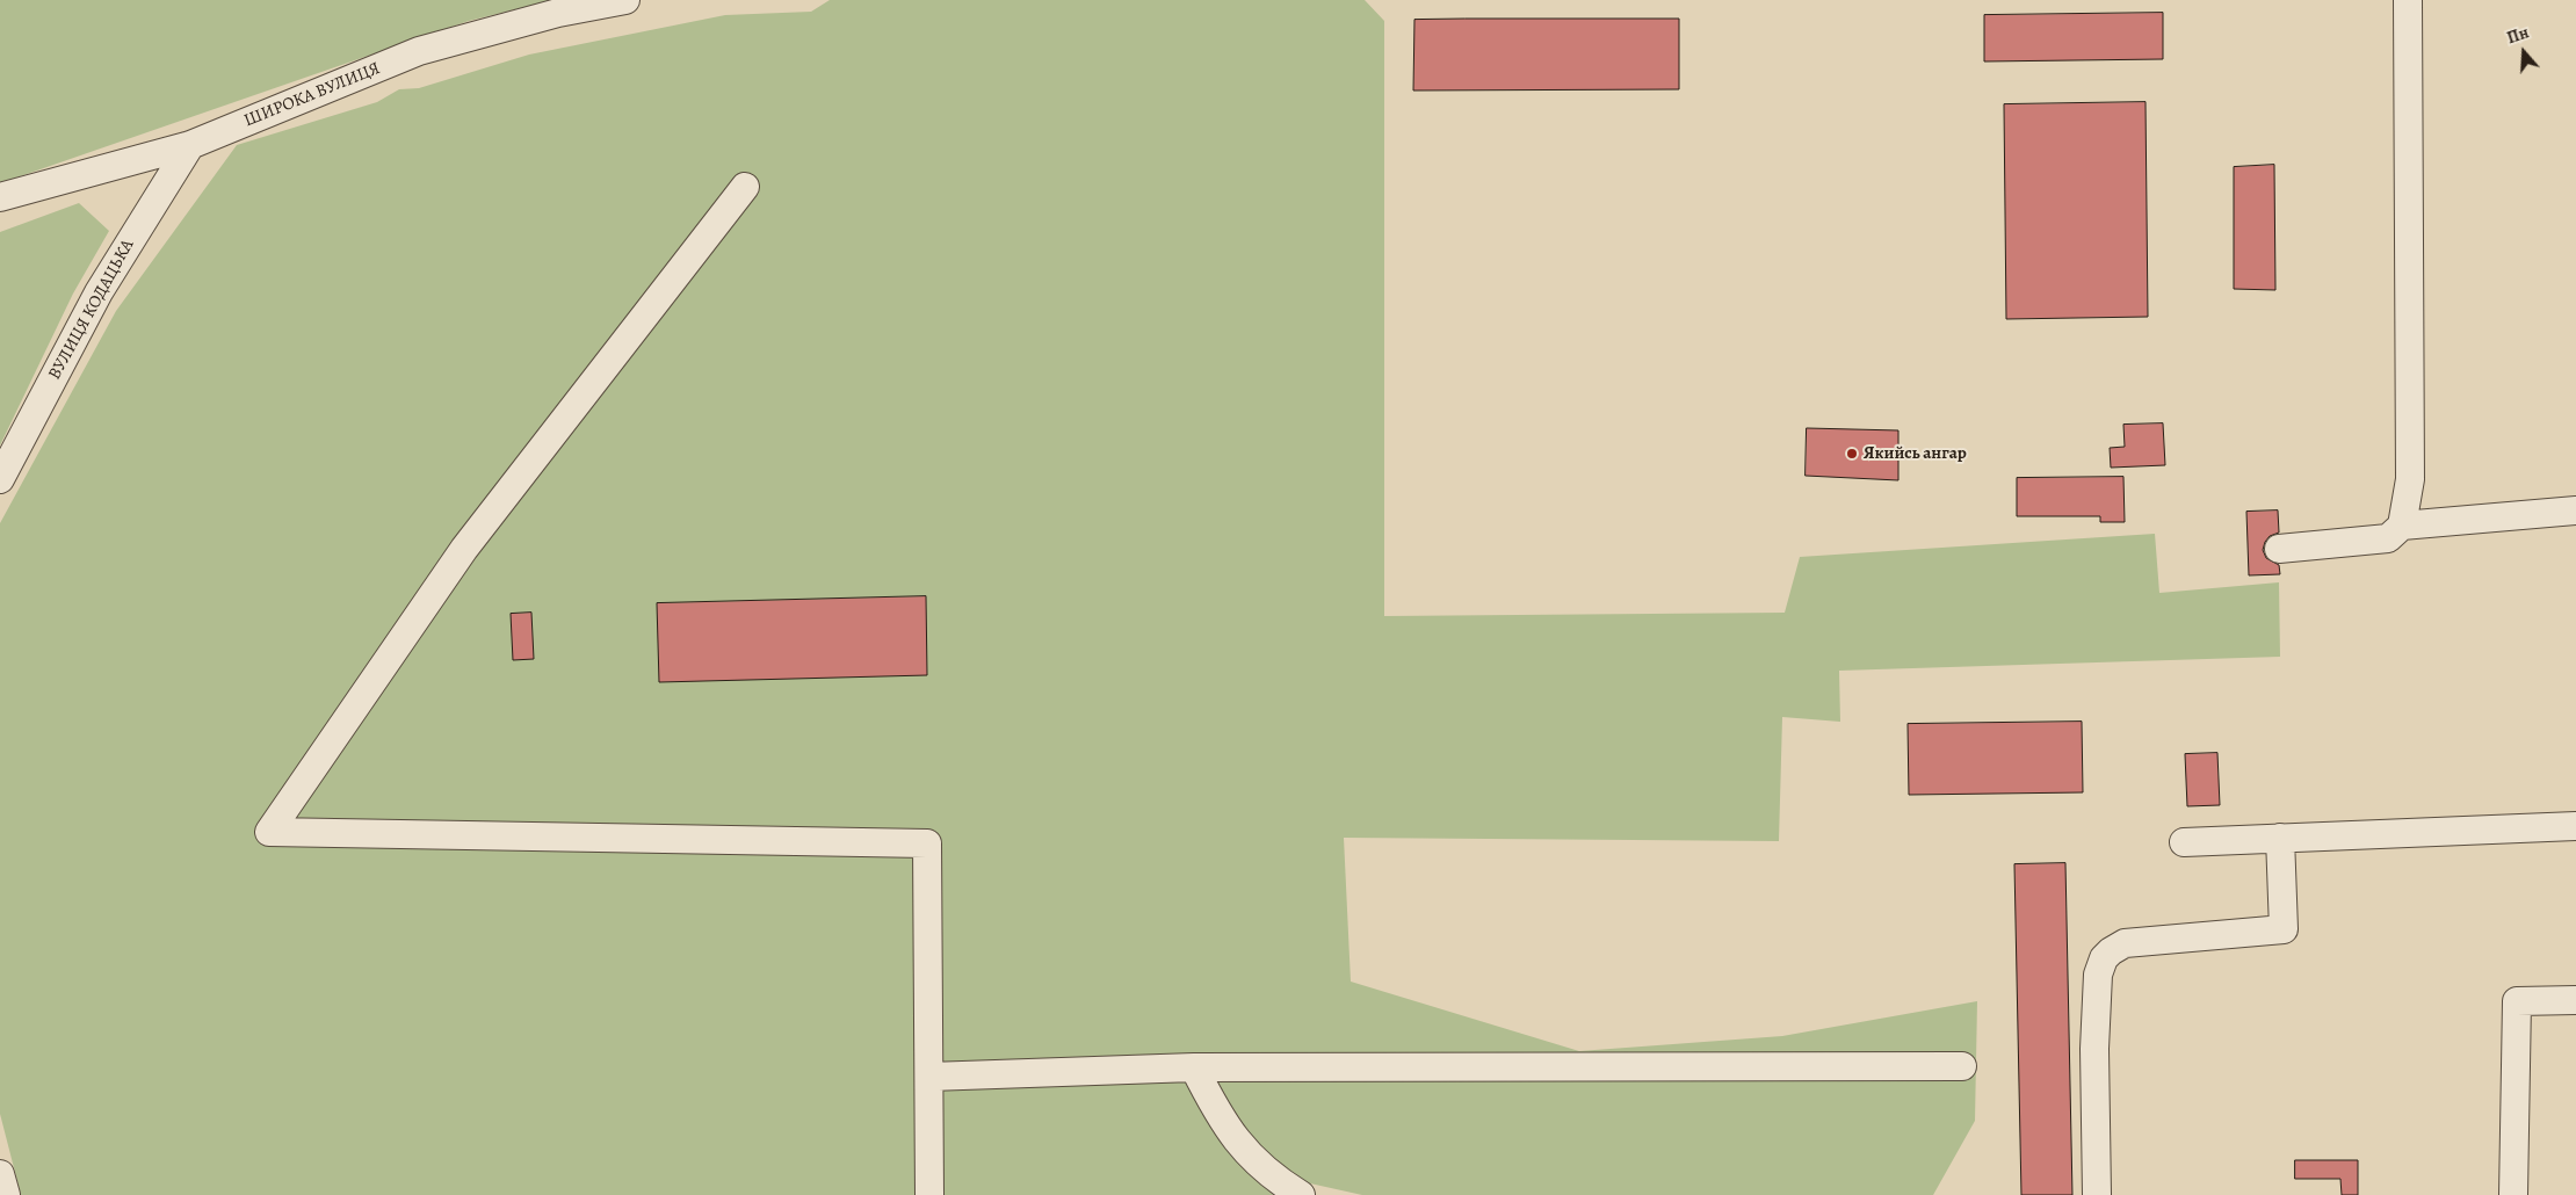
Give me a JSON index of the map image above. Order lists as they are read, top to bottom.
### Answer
{
  "streets": {
    "street": ["ШИРОКА ВУЛИЦЯ", "ВУЛИЦЯ КОДАЦЬКА"]
  },
  "crossings": [
    ["ШИРОКА ВУЛИЦЯ", "ВУЛИЦЯ КОДАЦЬКА"]
  ],
  "places": ["Якийсь ангар"],
  "north": "top"
}
